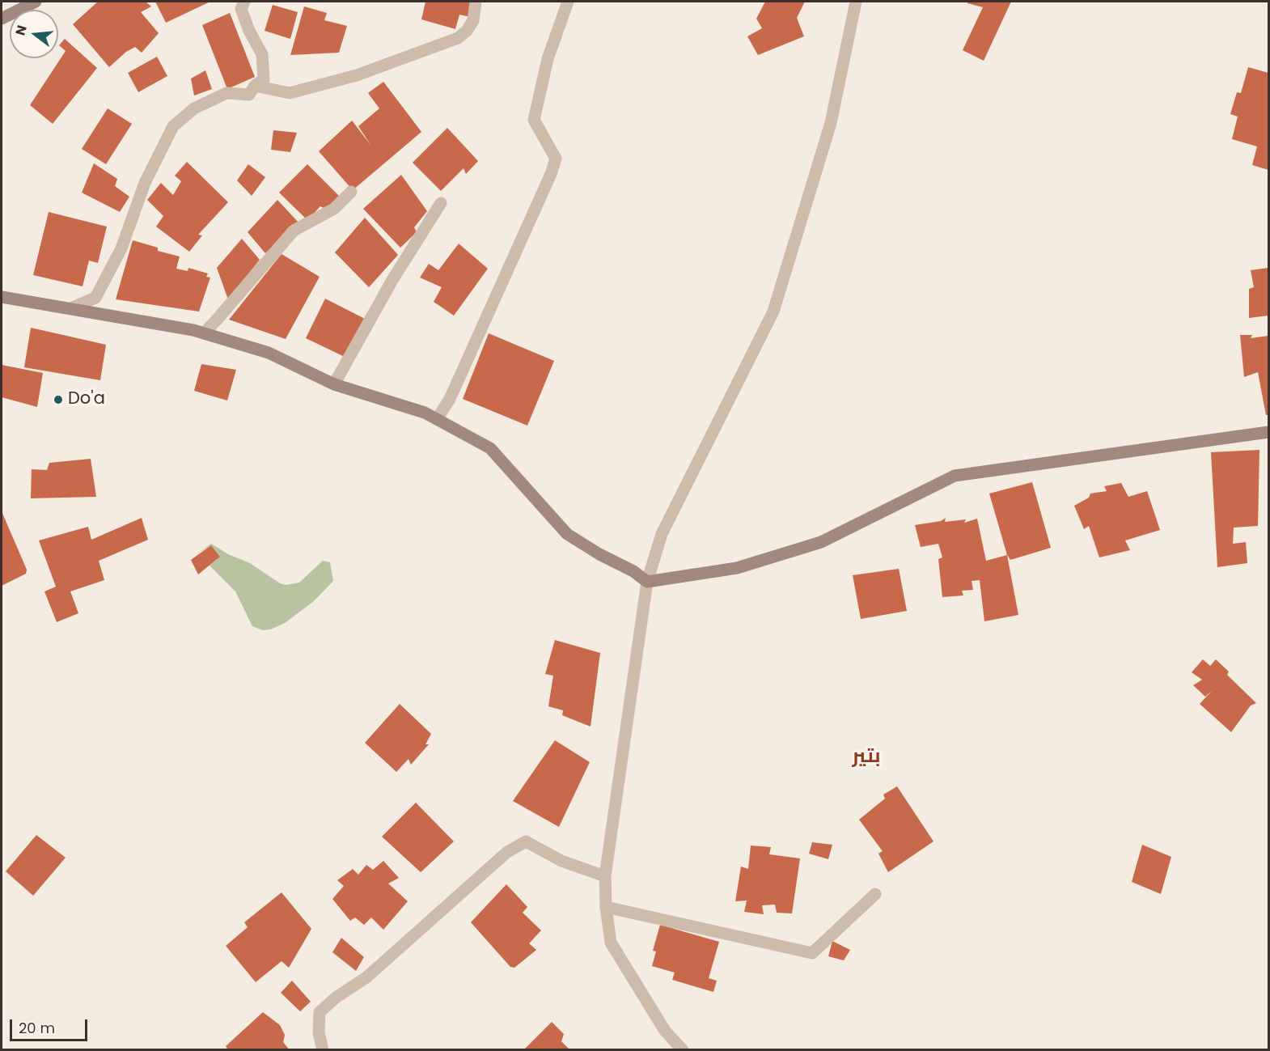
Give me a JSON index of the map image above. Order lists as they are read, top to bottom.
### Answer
{
  "districts": ["بتير"],
  "places": ["Do'a"],
  "scale_bar": "20 m",
  "north": "left"
}
